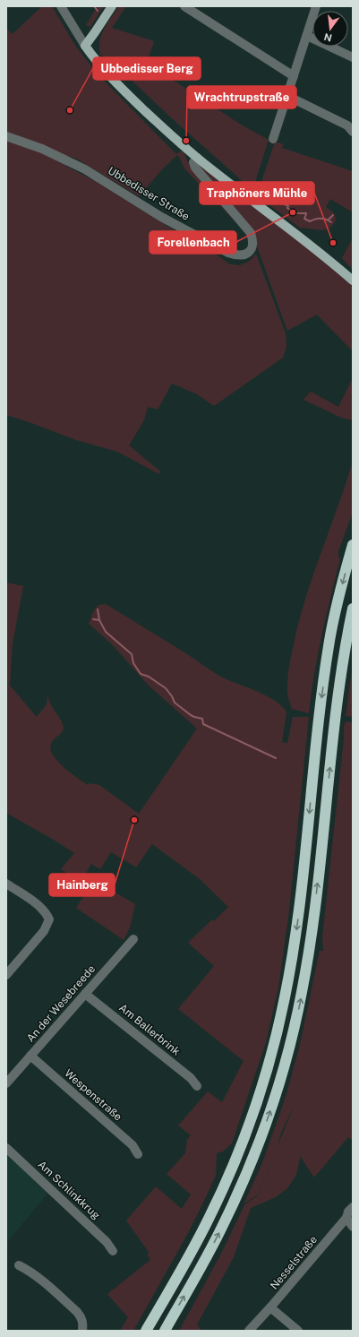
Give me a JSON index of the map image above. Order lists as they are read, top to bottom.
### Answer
{
  "streets": {
    "street": [
      "Ubbedisser Straße",
      "An der Wesebreede",
      "Am Ballerbrink",
      "Wespenstraße",
      "Am Schlinkkrug",
      "Nesselstraße"
    ]
  },
  "crossings": [
    ["An der Wesebreede", "Am Ballerbrink"],
    ["An der Wesebreede", "Wespenstraße"]
  ],
  "places": [
    "Ubbedisser Berg",
    "Wrachtrupstraße",
    "Forellenbach",
    "Traphöners Mühle",
    "Hainberg"
  ],
  "north": "bottom"
}
